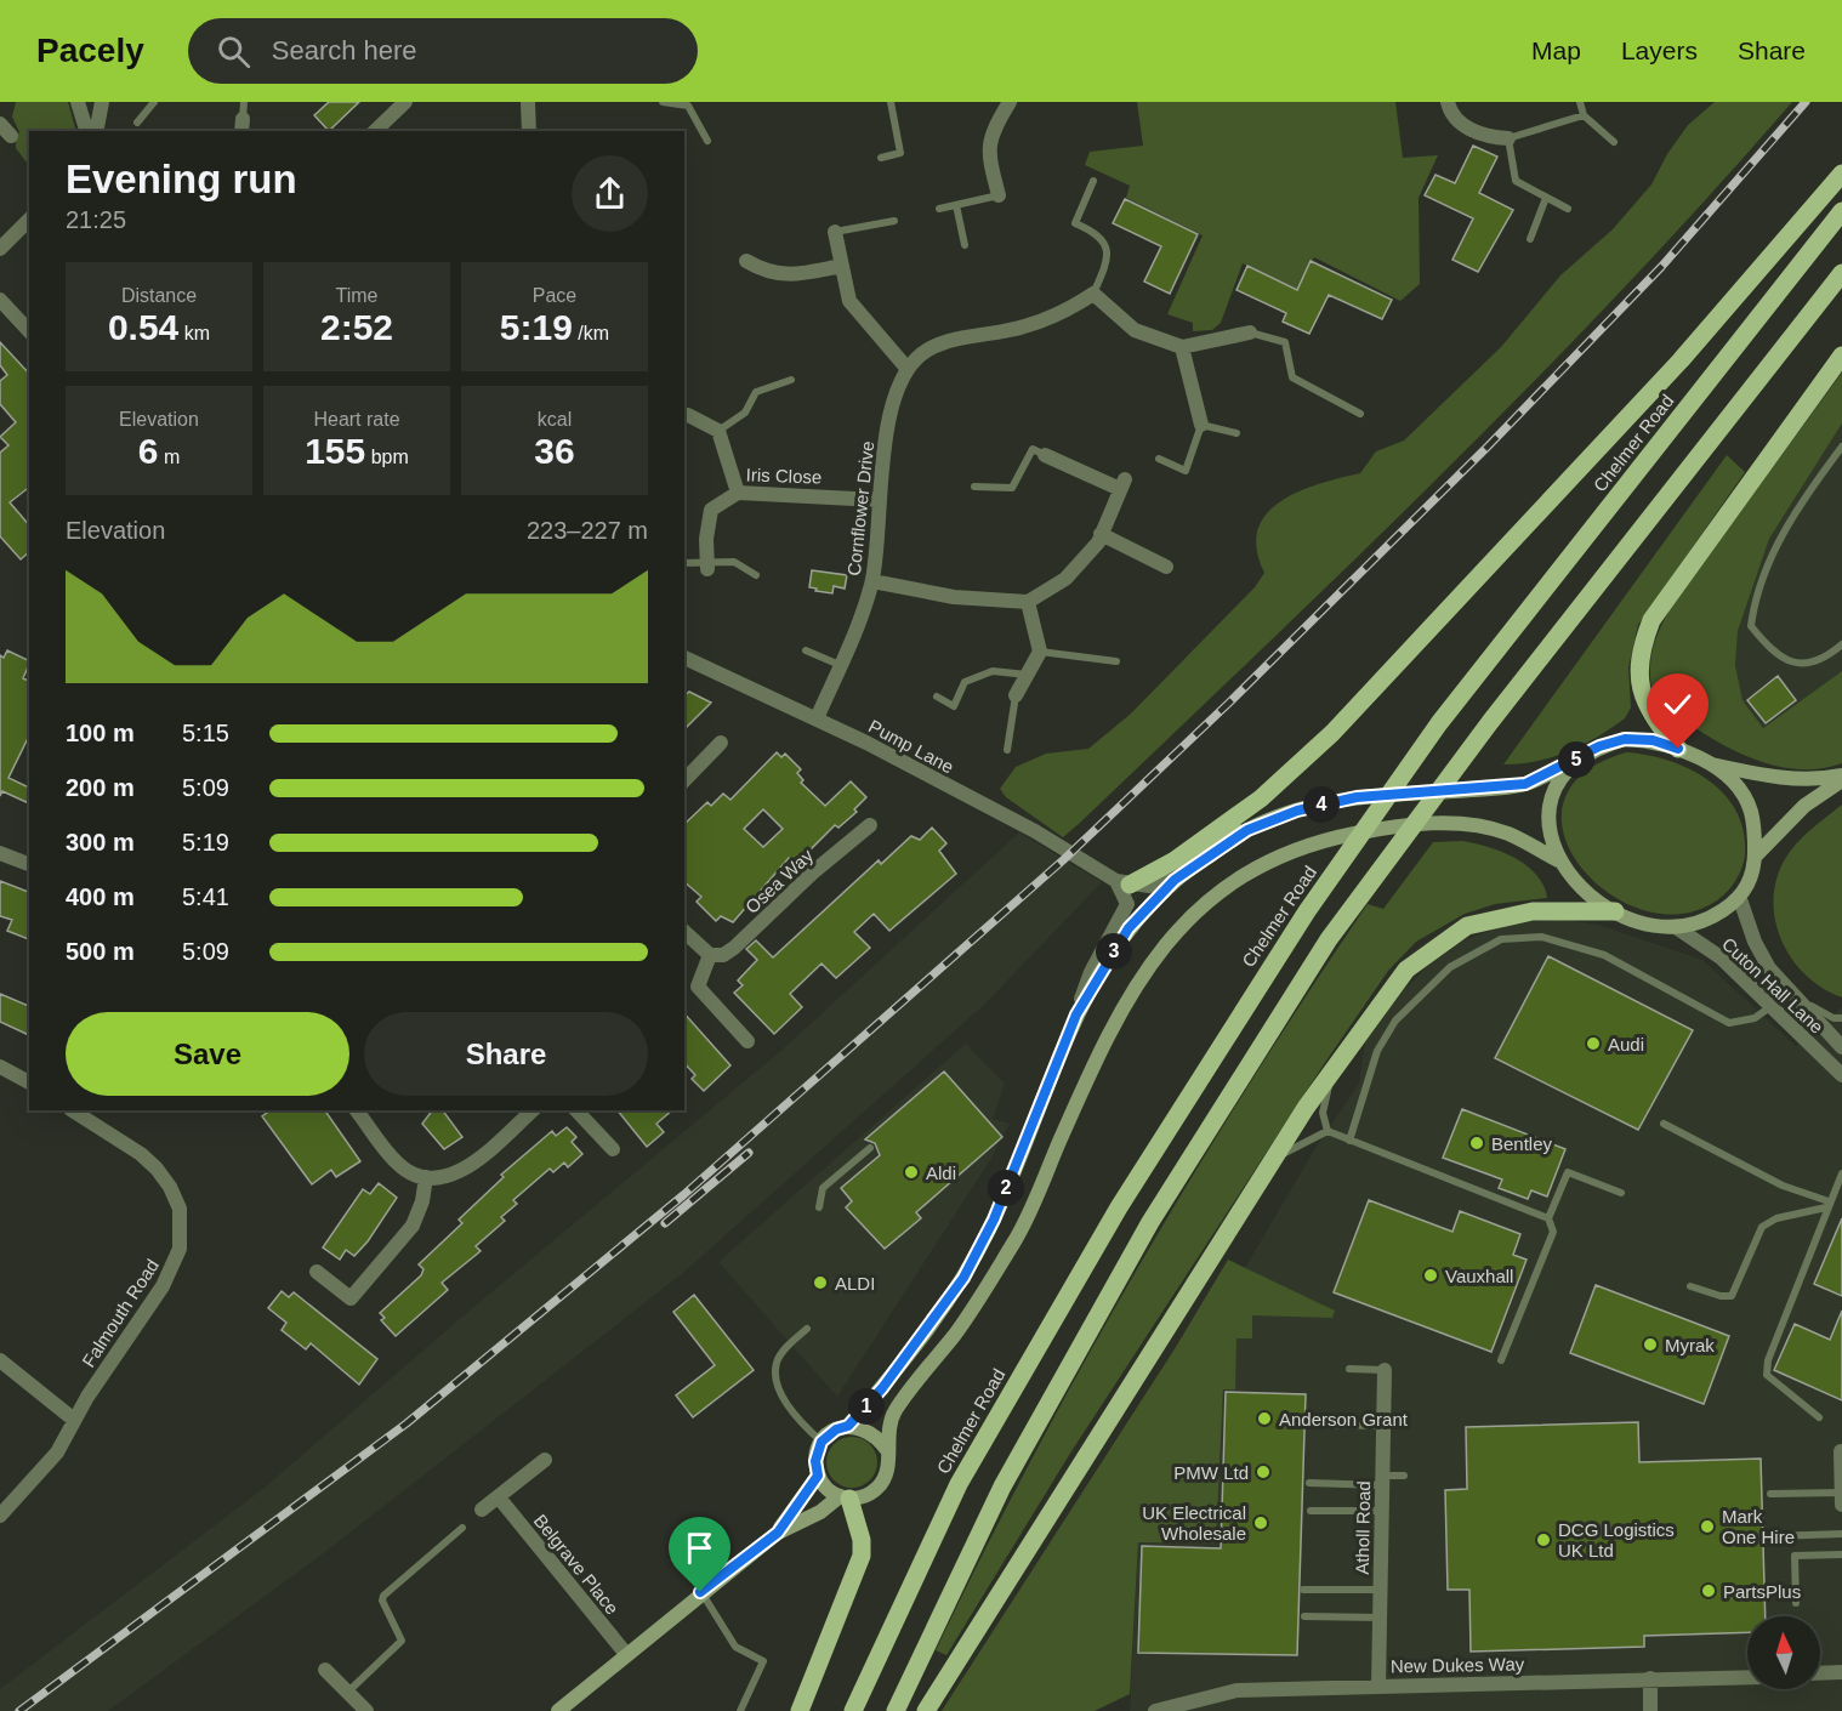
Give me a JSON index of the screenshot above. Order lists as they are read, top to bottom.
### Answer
{
  "streets": {
    "main road": ["Chelmer Road"],
    "street": [
      "Iris Close",
      "Cornflower Drive",
      "Pump Lane",
      "Osea Way",
      "Cuton Hall Lane",
      "Falmouth Road",
      "Atholl Road",
      "Belgrave Place",
      "New Dukes Way"
    ]
  },
  "crossings": [
    ["Iris Close", "Cornflower Drive"],
    ["Cornflower Drive", "Pump Lane"],
    ["Atholl Road", "New Dukes Way"]
  ],
  "places": [
    "Audi",
    "Bentley",
    "Aldi",
    "Vauxhall",
    "ALDI",
    "Myrak",
    "Anderson Grant",
    "PMW Ltd",
    "UK Electrical Wholesale",
    "Mark One Hire",
    "DCG Logistics UK Ltd",
    "PartsPlus"
  ],
  "north": "top",
  "page": {
    "header": "Pacely",
    "search": "Search here",
    "nav": ["Map", "Layers", "Share"],
    "heading": ["Evening run", "21:25"],
    "stats": [
      ["Distance", "0.54 km"],
      ["Time", "2:52"],
      ["Pace", "5:19 /km"],
      ["Elevation", "6 m"],
      ["Heart rate", "155 bpm"],
      ["kcal", "36"]
    ],
    "chart": ["Elevation", "223–227 m"],
    "list": [
      {
        "name": "100 m",
        "note": "5:15"
      },
      {
        "name": "200 m",
        "note": "5:09"
      },
      {
        "name": "300 m",
        "note": "5:19"
      },
      {
        "name": "400 m",
        "note": "5:41"
      },
      {
        "name": "500 m",
        "note": "5:09"
      }
    ],
    "pins": [
      "5",
      "4",
      "3",
      "2",
      "1"
    ],
    "buttons": ["Save", "Share"]
  }
}
